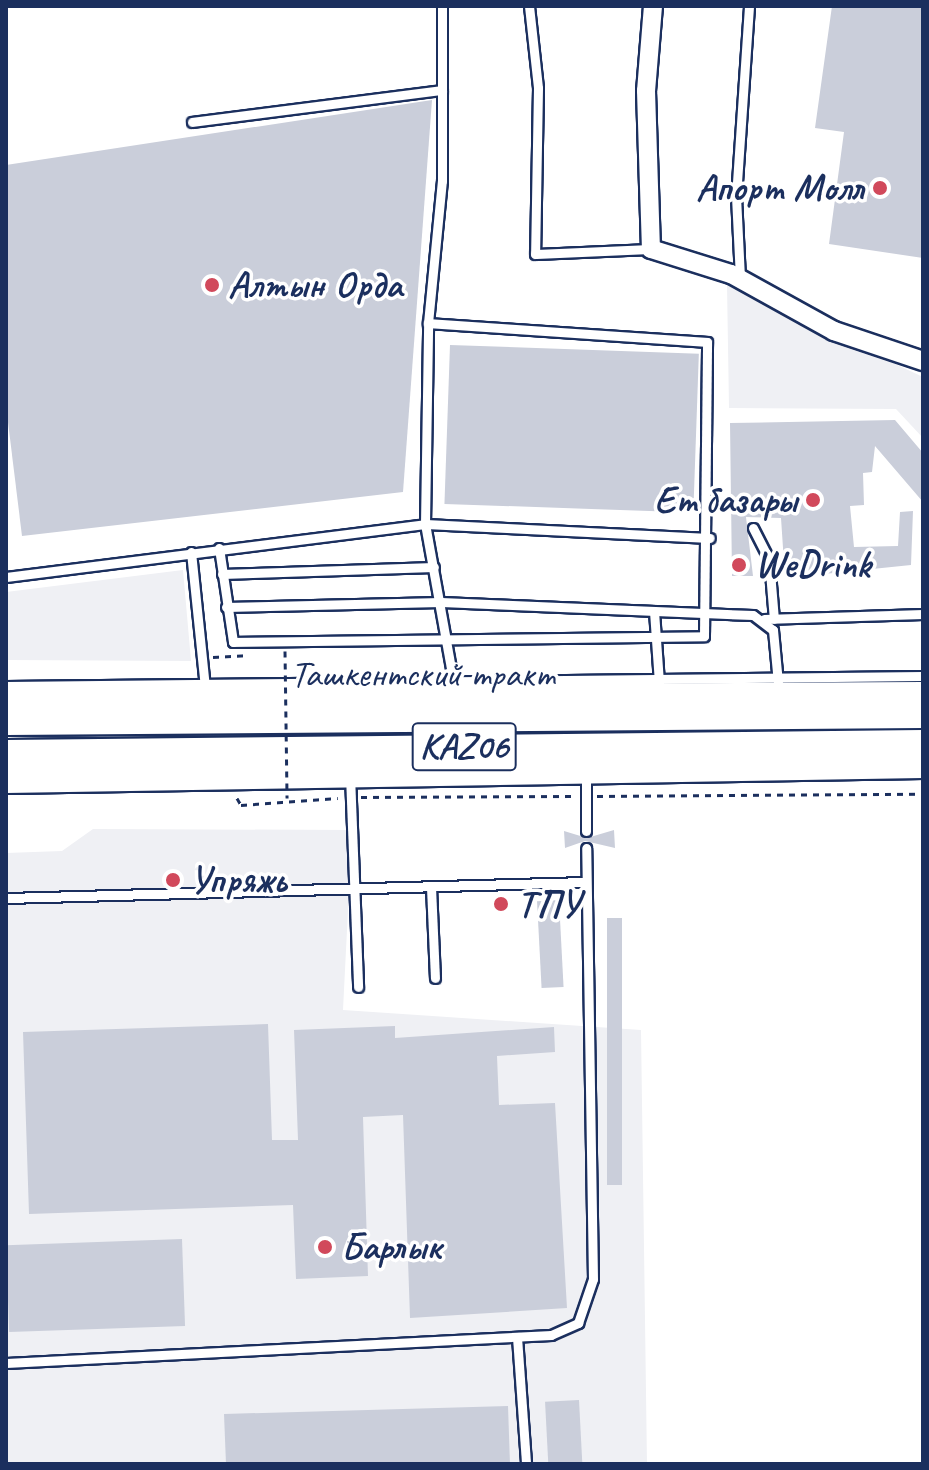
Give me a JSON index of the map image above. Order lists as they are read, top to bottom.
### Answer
{
  "streets": {
    "highway": ["Ташкентский тракт", "KАZ06"]
  },
  "places": [
    "Апорт Молл",
    "Алтын Орда",
    "Ет базары",
    "WeDrink",
    "Упряжь",
    "ТПУ",
    "Барлык"
  ]
}
